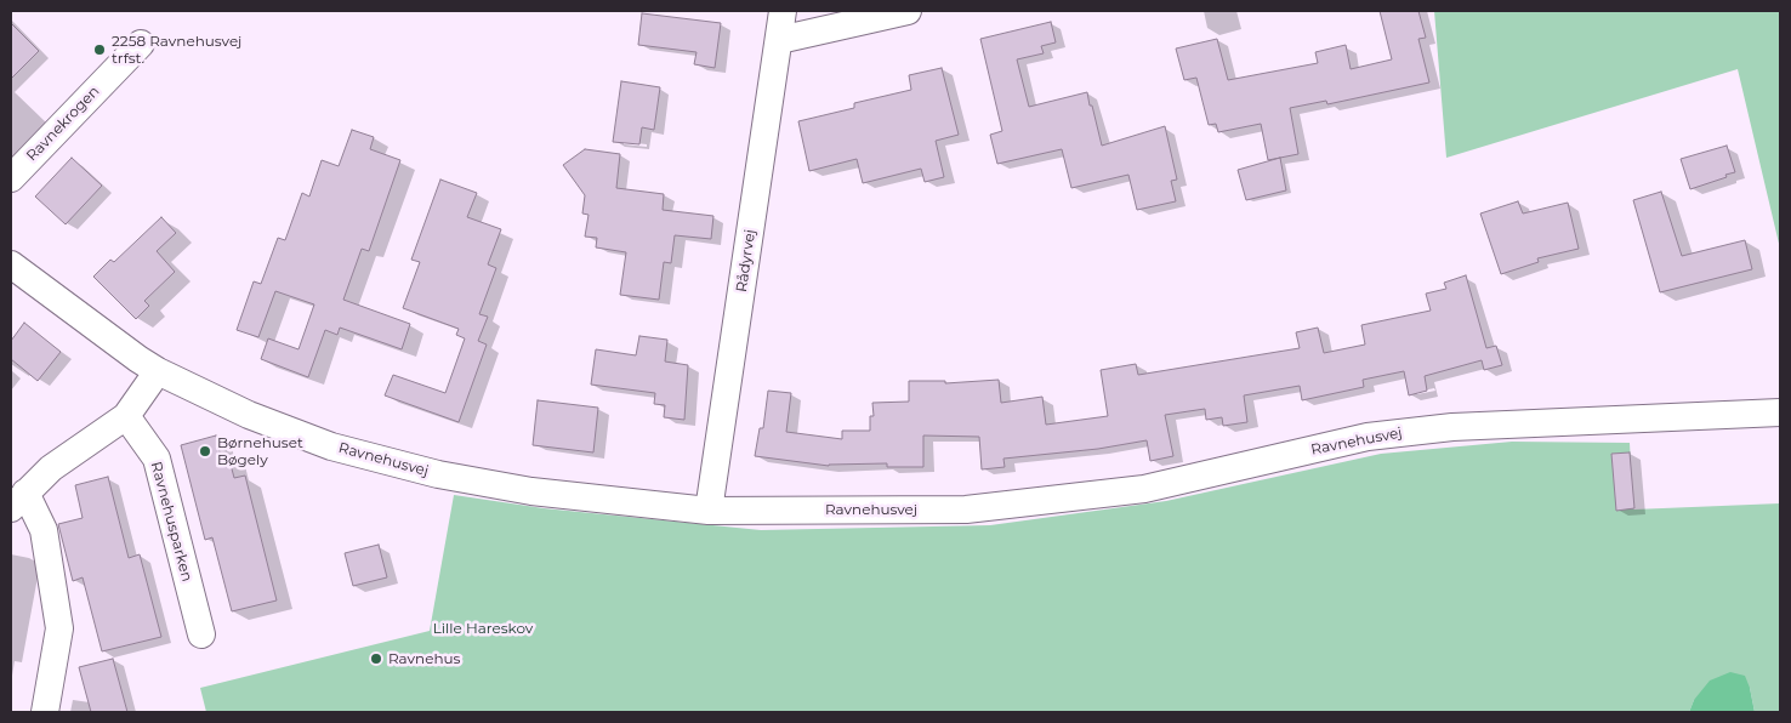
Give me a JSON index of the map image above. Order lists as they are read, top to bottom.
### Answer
{
  "streets": {
    "street": [
      "Ravnekrogen",
      "Rådyrvej",
      "Ravnehusvej",
      "Ravnehusparken"
    ]
  },
  "crossings": [
    ["Rådyrvej", "Ravnehusvej"]
  ],
  "parks": ["Lille Hareskov"],
  "places": ["2258 Ravnehusvej trfst.", "Børnehuset Bøgely", "Ravnehus"]
}
